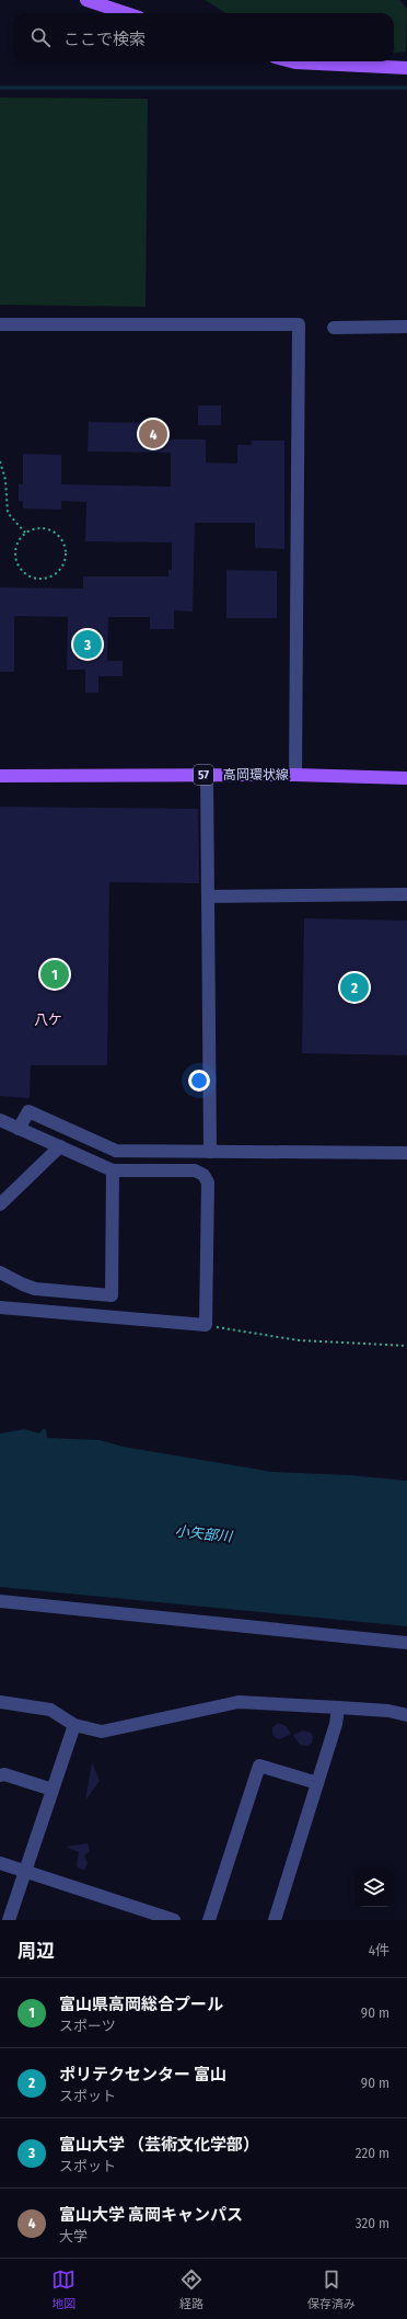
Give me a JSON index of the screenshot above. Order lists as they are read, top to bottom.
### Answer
{
  "streets": {
    "main road": ["57", "高岡環状線"]
  },
  "districts": ["八ケ"],
  "water": ["小矢部川"],
  "page": {
    "search": "ここで検索",
    "pins": [
      "4",
      "3",
      "1",
      "2"
    ],
    "heading": ["周辺", "4件"],
    "list": [
      {
        "mark": "1",
        "name": "富山県高岡総合プール",
        "note": "スポーツ",
        "value": "90 m"
      },
      {
        "mark": "2",
        "name": "ポリテクセンター 富山",
        "note": "スポット",
        "value": "90 m"
      },
      {
        "mark": "3",
        "name": "富山大学 （芸術文化学部）",
        "note": "スポット",
        "value": "220 m"
      },
      {
        "mark": "4",
        "name": "富山大学 高岡キャンパス",
        "note": "大学",
        "value": "320 m"
      }
    ],
    "nav": ["地図", "経路", "保存済み"]
  }
}
